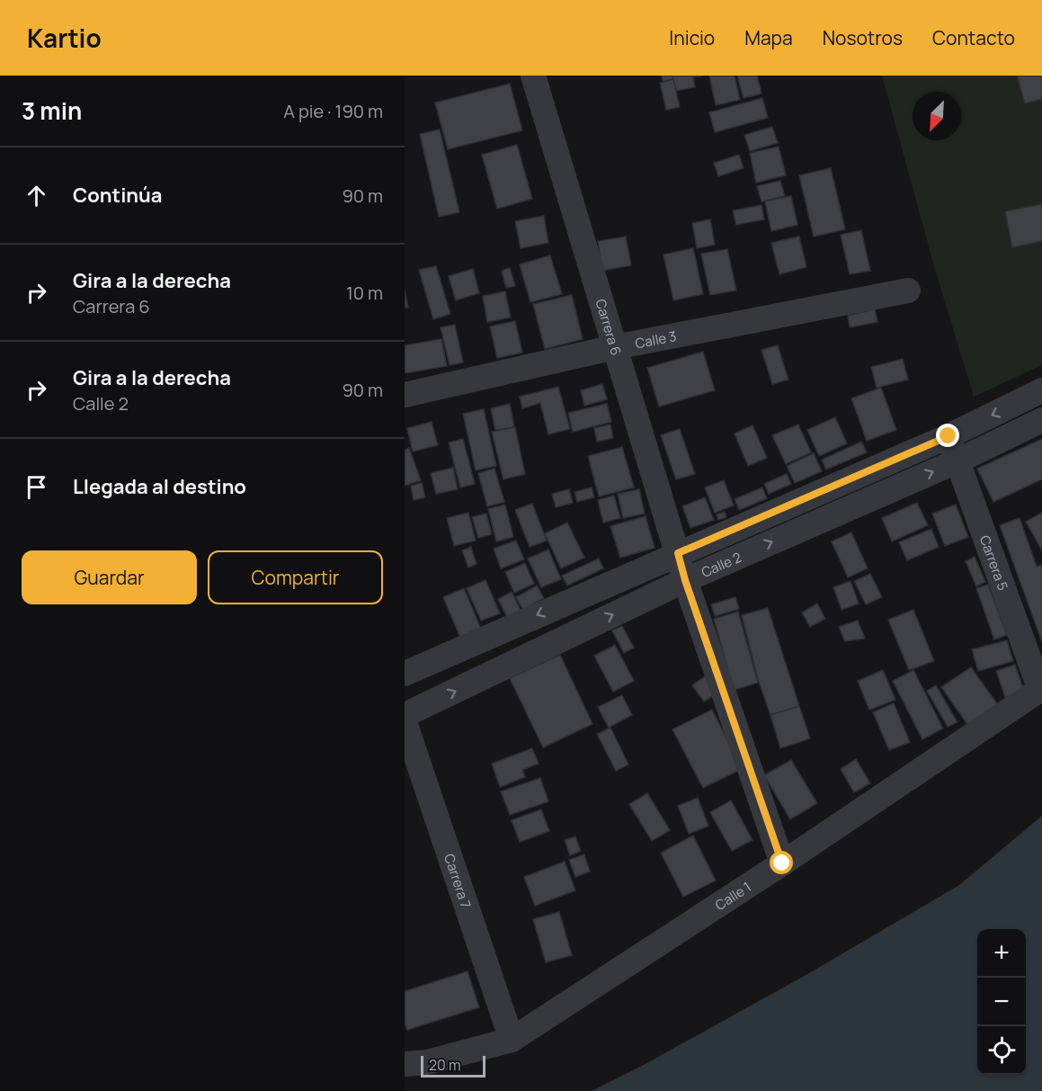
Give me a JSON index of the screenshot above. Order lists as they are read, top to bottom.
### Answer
{
  "streets": {
    "street": [
      "Carrera 6",
      "Calle 3",
      "Carrera 5",
      "Calle 2",
      "Carrera 7",
      "Calle 1"
    ]
  },
  "crossings": [
    ["Carrera 6", "Calle 3"],
    ["Carrera 6", "Calle 2"],
    ["Carrera 6", "Calle 1"],
    ["Carrera 5", "Calle 2"],
    ["Carrera 5", "Calle 1"],
    ["Carrera 7", "Calle 1"]
  ],
  "scale_bar": "20 m",
  "north": "bottom left",
  "page": {
    "header": "Kartio",
    "nav": [
      "Inicio",
      "Mapa",
      "Nosotros",
      "Contacto"
    ],
    "heading": ["3 min", "A pie · 190 m"],
    "list": [
      ["Continúa", "90 m"],
      ["Gira a la derecha", "Carrera 6", "10 m"],
      ["Gira a la derecha", "Calle 2", "90 m"],
      "Llegada al destino"
    ],
    "buttons": ["Guardar", "Compartir"],
    "map_buttons": ["+", "−"],
    "scale": "20 m"
  }
}
